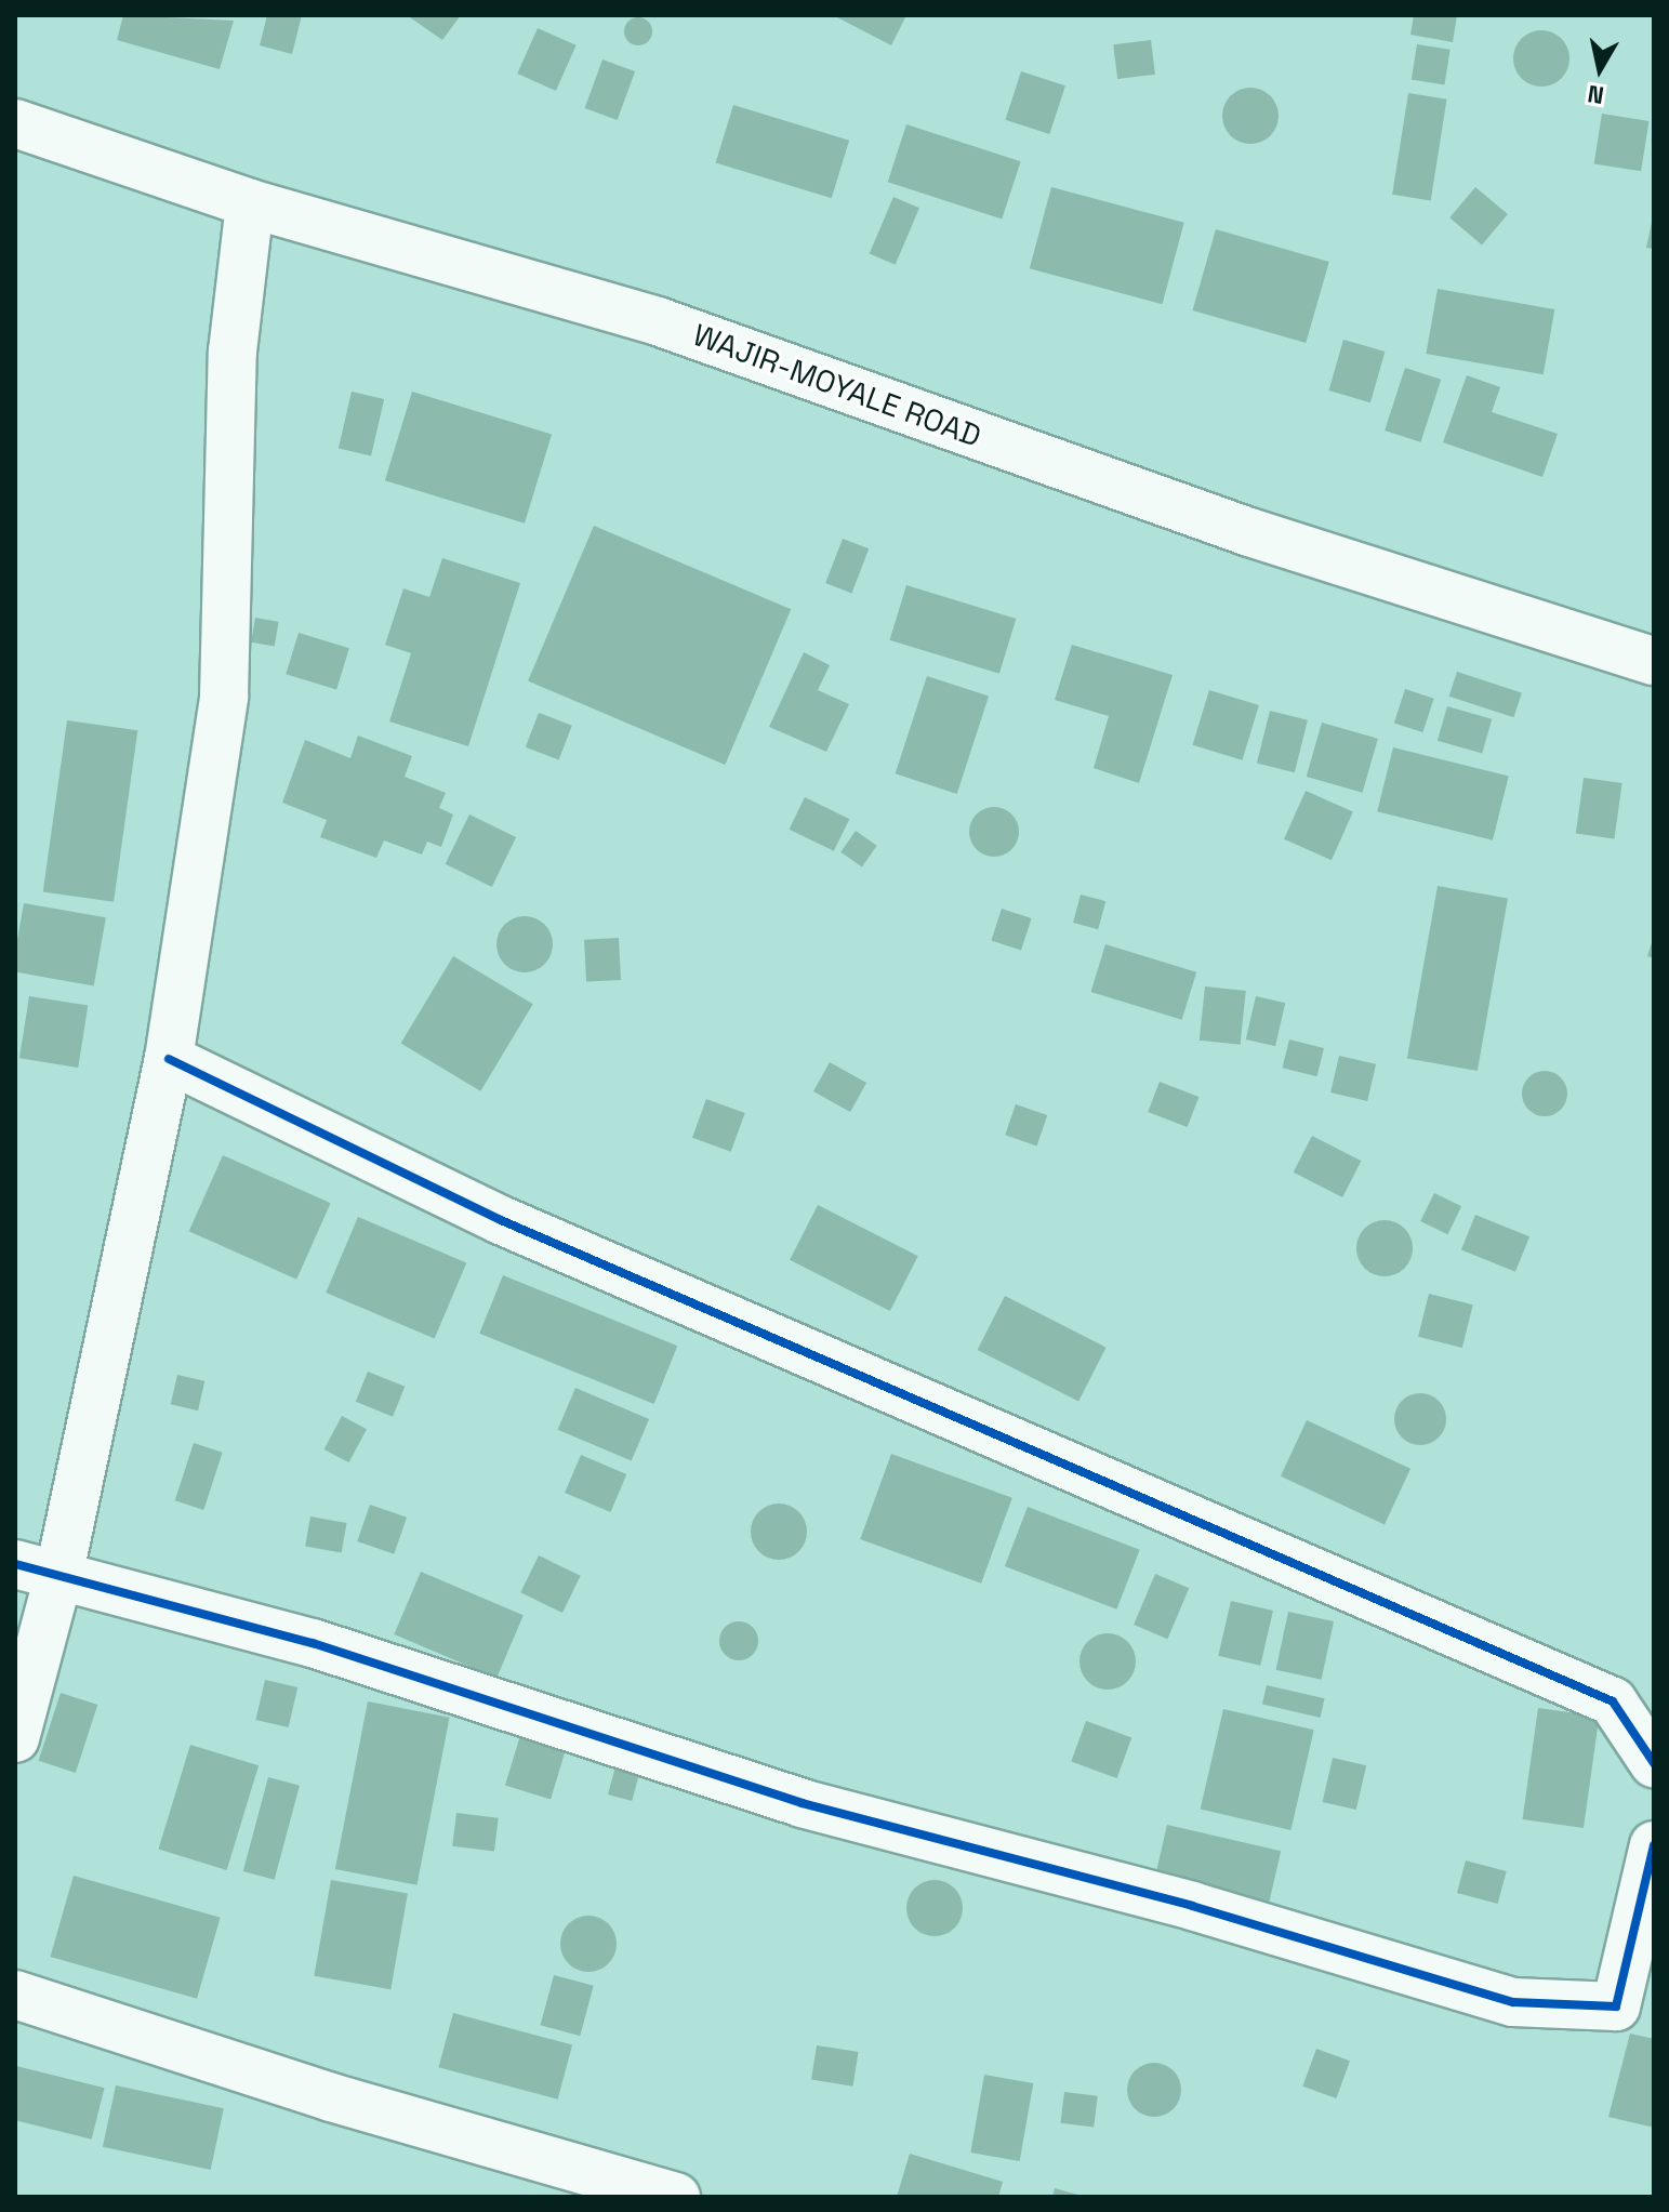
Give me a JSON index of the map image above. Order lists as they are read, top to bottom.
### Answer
{
  "streets": {
    "street": ["WAJIR-MOYALE ROAD"]
  },
  "north": "bottom"
}
